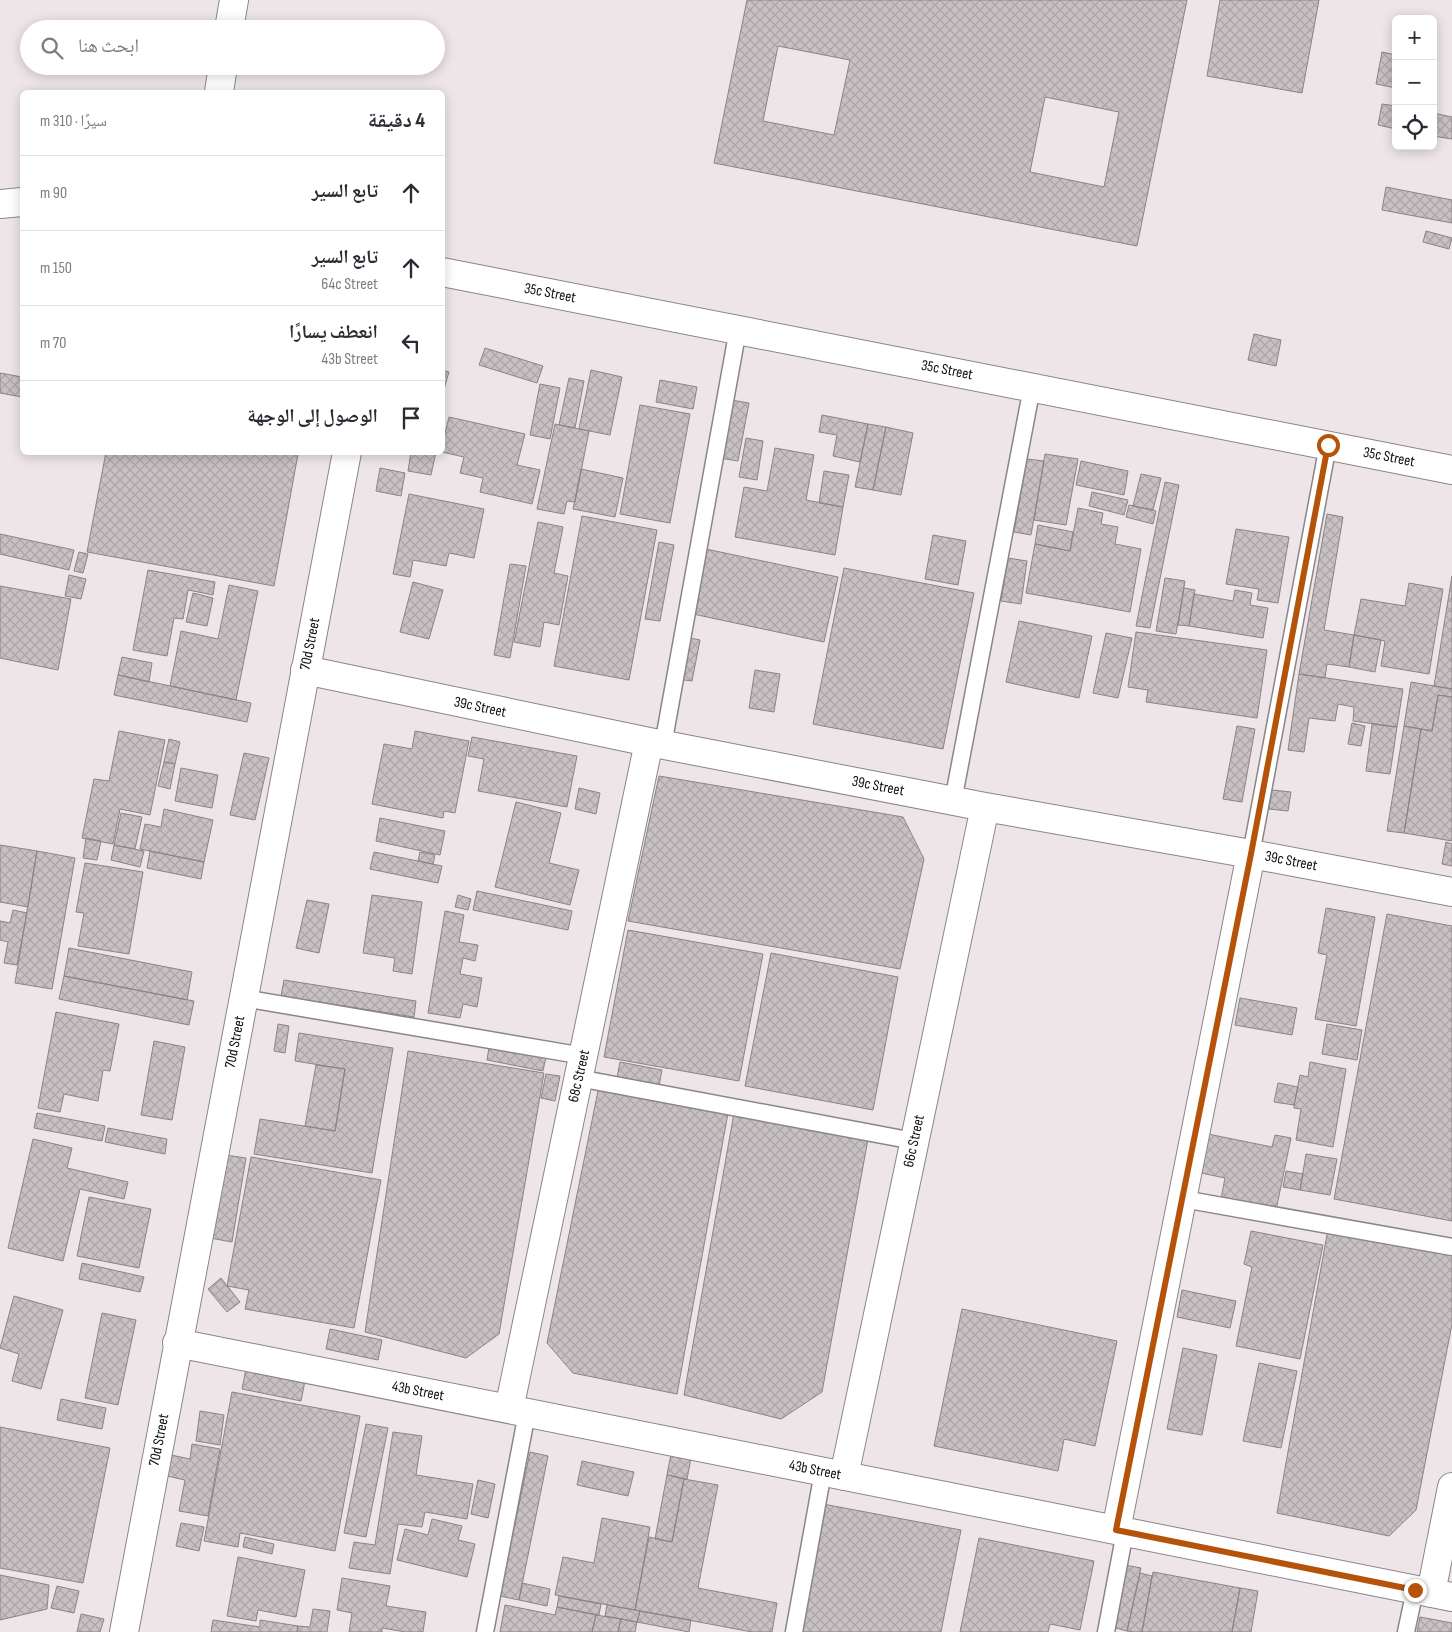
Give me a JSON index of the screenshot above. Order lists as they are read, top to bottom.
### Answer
{
  "streets": {
    "street": [
      "35c Street",
      "70d Street",
      "39c Street",
      "68c Street",
      "66c Street",
      "43b Street"
    ]
  },
  "crossings": [
    ["70d Street", "39c Street"],
    ["70d Street", "43b Street"],
    ["39c Street", "68c Street"],
    ["39c Street", "66c Street"],
    ["68c Street", "43b Street"],
    ["66c Street", "43b Street"]
  ],
  "page": {
    "map_buttons": ["+", "−"],
    "search": "ابحث هنا",
    "heading": ["4 دقيقة", "سيرًا · 310 m"],
    "list": [
      ["تابع السير", "90 m"],
      ["تابع السير", "64c Street", "150 m"],
      ["انعطف يسارًا", "43b Street", "70 m"],
      "الوصول إلى الوجهة"
    ]
  }
}
